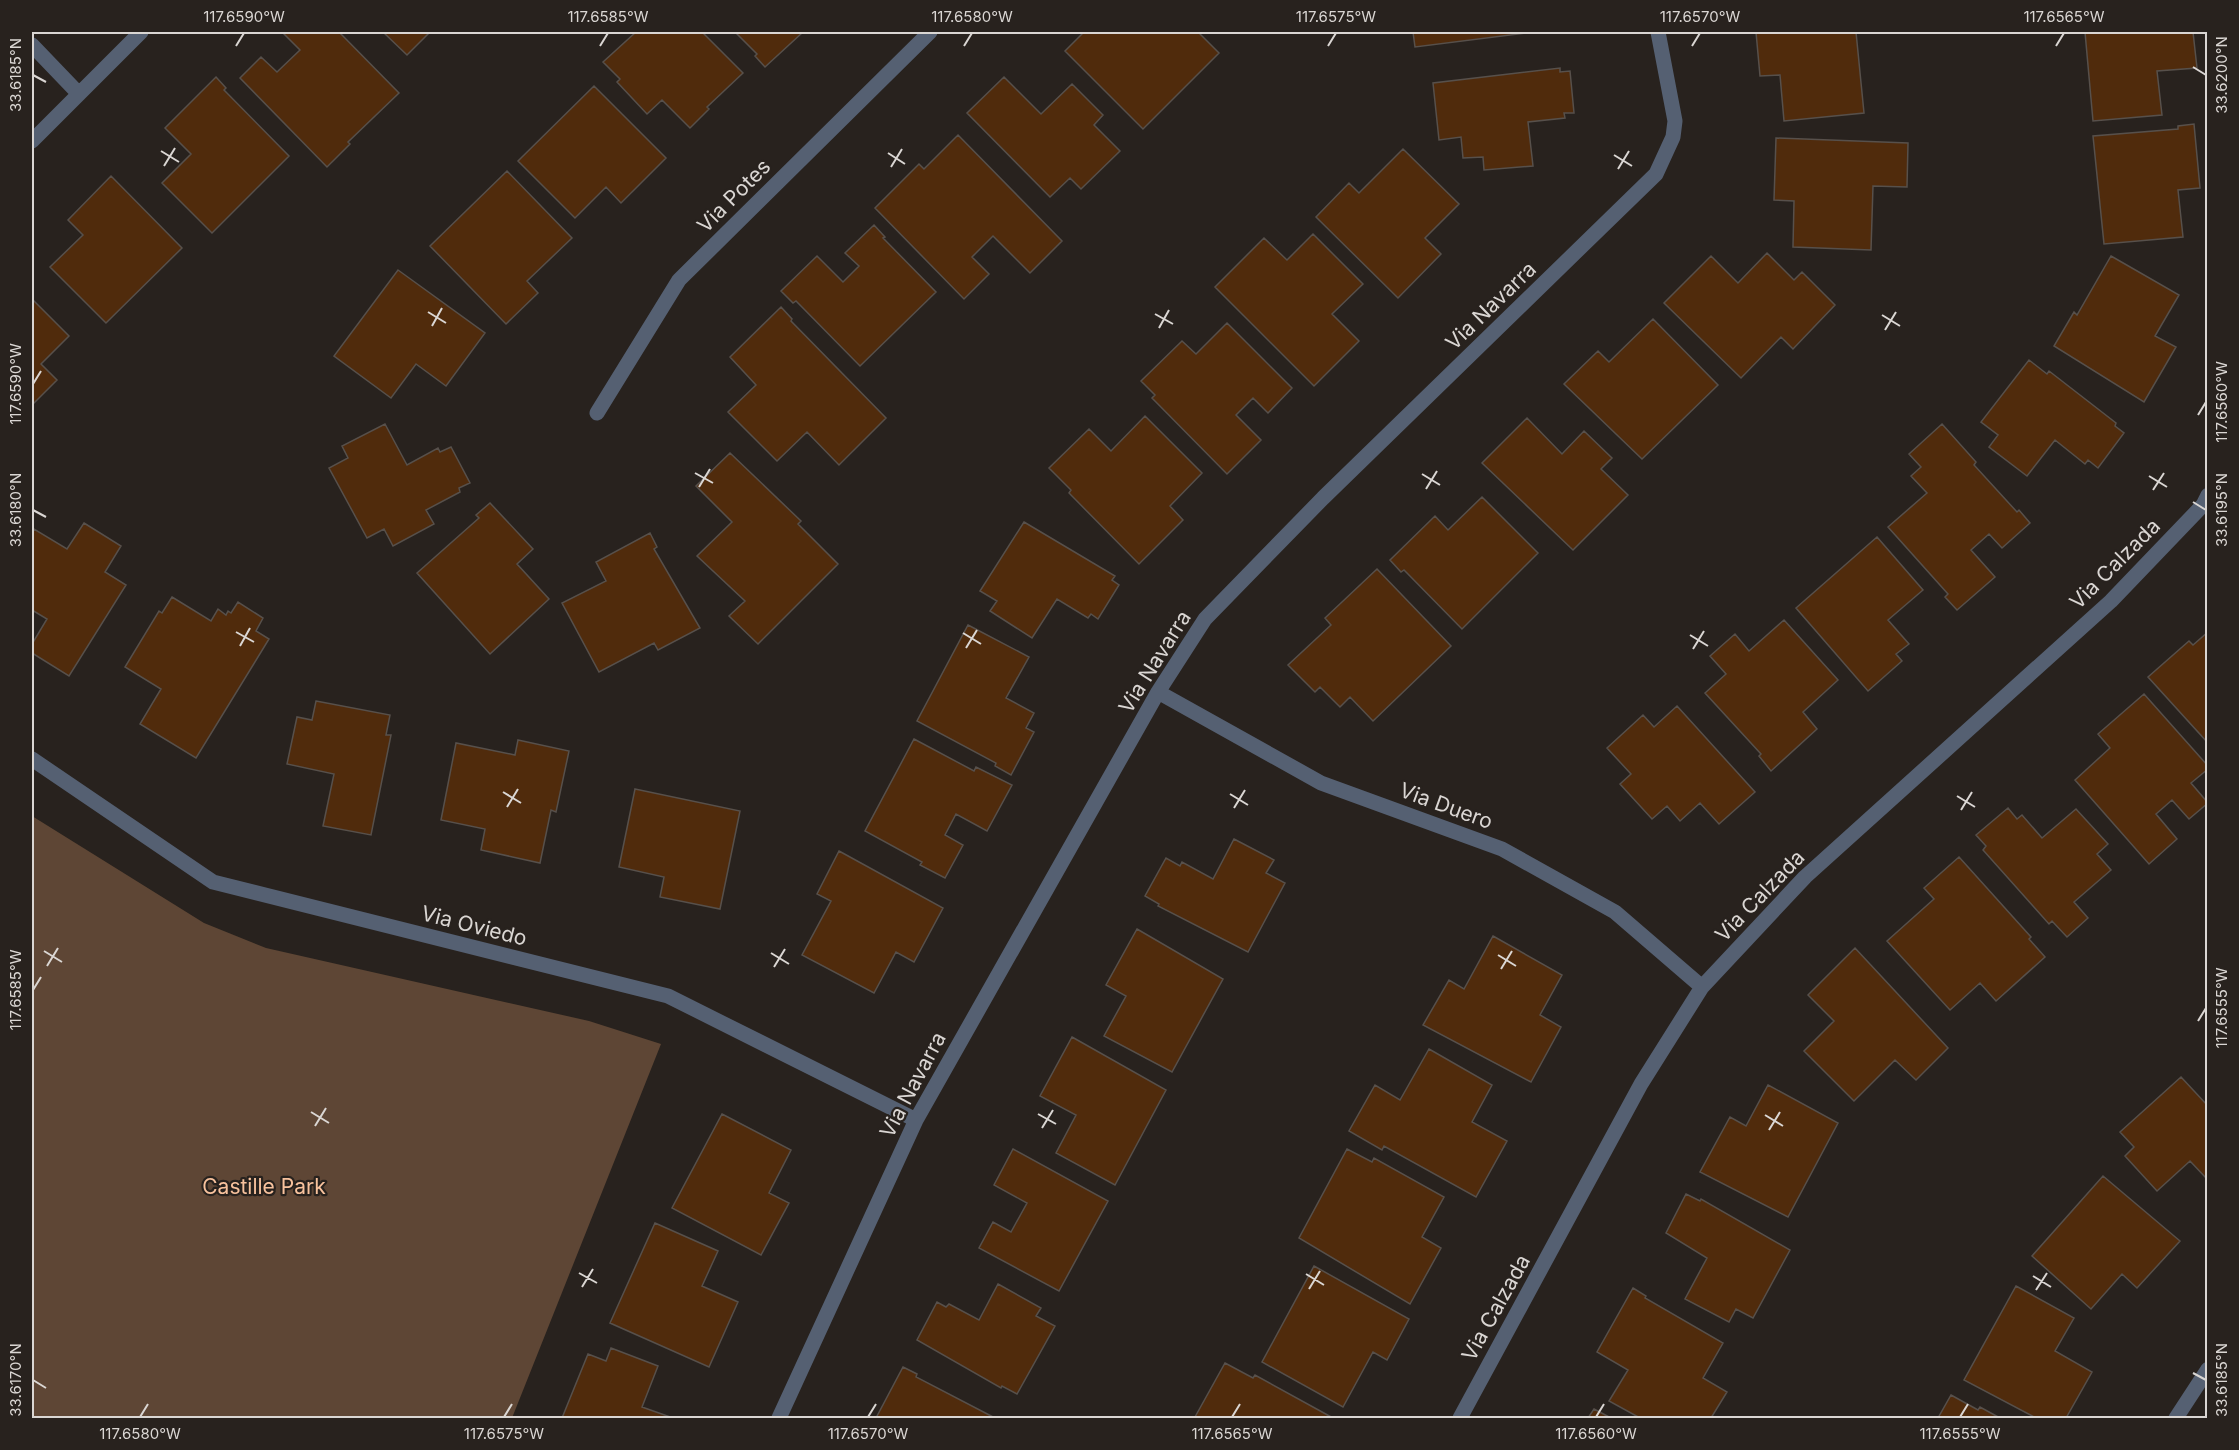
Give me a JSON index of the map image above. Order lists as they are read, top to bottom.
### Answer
{
  "streets": {
    "street": [
      "Via Potes",
      "Via Navarra",
      "Via Calzada",
      "Via Duero",
      "Via Oviedo"
    ]
  },
  "crossings": [
    ["Via Navarra", "Via Duero"],
    ["Via Navarra", "Via Oviedo"],
    ["Via Calzada", "Via Duero"]
  ],
  "parks": ["Castille Park"],
  "coordinates": [
    "117.6590°W",
    "117.6585°W",
    "117.6580°W",
    "117.6575°W",
    "117.6570°W",
    "117.6565°W",
    "33.6185°N",
    "33.6200°N",
    "117.6560°W",
    "33.6180°N",
    "33.6195°N",
    "117.6555°W",
    "33.6170°N"
  ]
}
